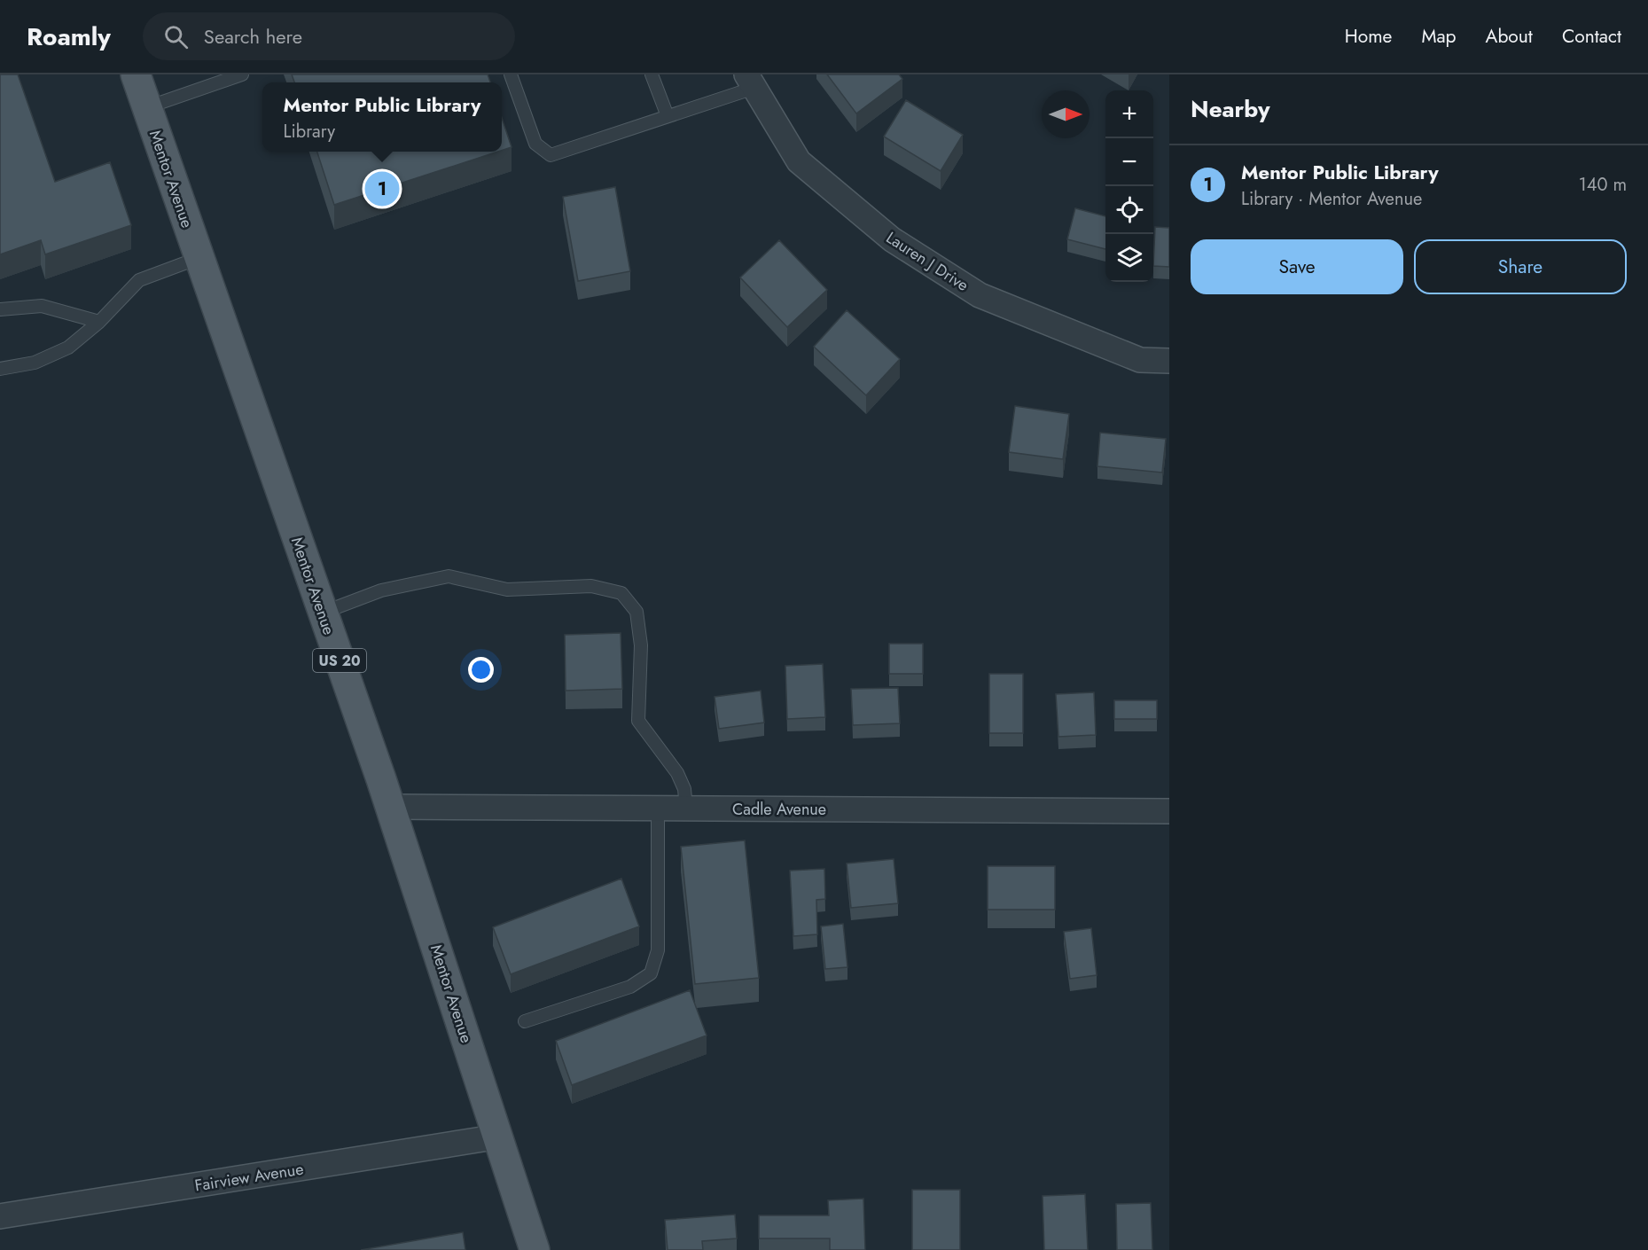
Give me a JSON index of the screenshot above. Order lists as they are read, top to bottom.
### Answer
{
  "streets": {
    "main road": ["Mentor Avenue", "US 20"],
    "street": ["Lauren J Drive", "Cadle Avenue", "Fairview Avenue"]
  },
  "crossings": [
    ["Mentor Avenue", "Cadle Avenue"],
    ["Mentor Avenue", "Fairview Avenue"]
  ],
  "north": "right",
  "page": {
    "header": "Roamly",
    "search": "Search here",
    "nav": [
      "Home",
      "Map",
      "About",
      "Contact"
    ],
    "heading": "Nearby",
    "popup": ["Mentor Public Library", "Library"],
    "map_buttons": ["+", "−"],
    "list": [
      {
        "mark": "1",
        "name": "Mentor Public Library",
        "note": "Library · Mentor Avenue",
        "value": "140 m"
      }
    ],
    "pins": "1",
    "buttons": ["Save", "Share"]
  }
}
